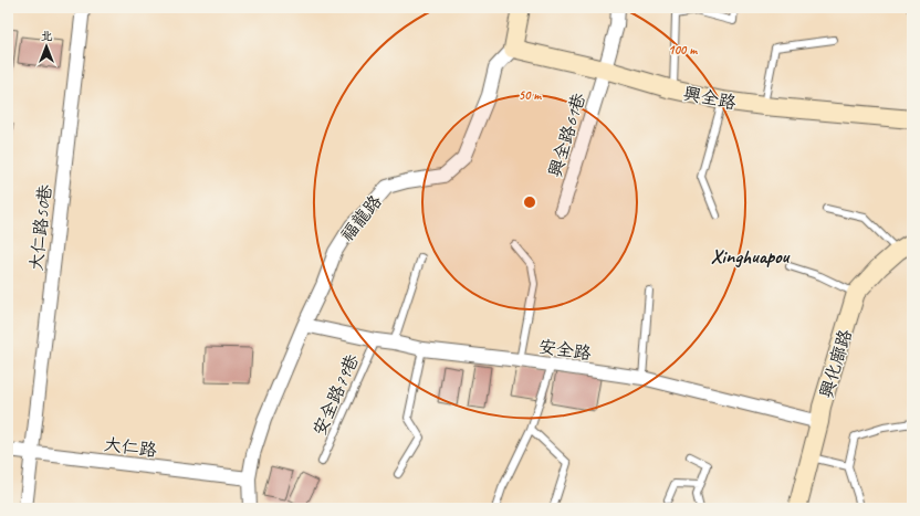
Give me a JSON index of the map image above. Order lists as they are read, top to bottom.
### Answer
{
  "streets": {
    "street": [
      "興全路",
      "興全路61巷",
      "福龍路",
      "大仁路50巷",
      "安全路",
      "興化廍路",
      "大仁路"
    ],
    "lane": ["安全路79巷"]
  },
  "crossings": [
    ["興全路", "興全路61巷"],
    ["興全路", "福龍路"],
    ["福龍路", "安全路"],
    ["福龍路", "大仁路"],
    ["大仁路50巷", "大仁路"],
    ["安全路", "興化廍路"],
    ["安全路", "安全路79巷"]
  ],
  "districts": ["Xinghuapou"],
  "north": "top",
  "rings": ["100 m", "50 m"]
}
